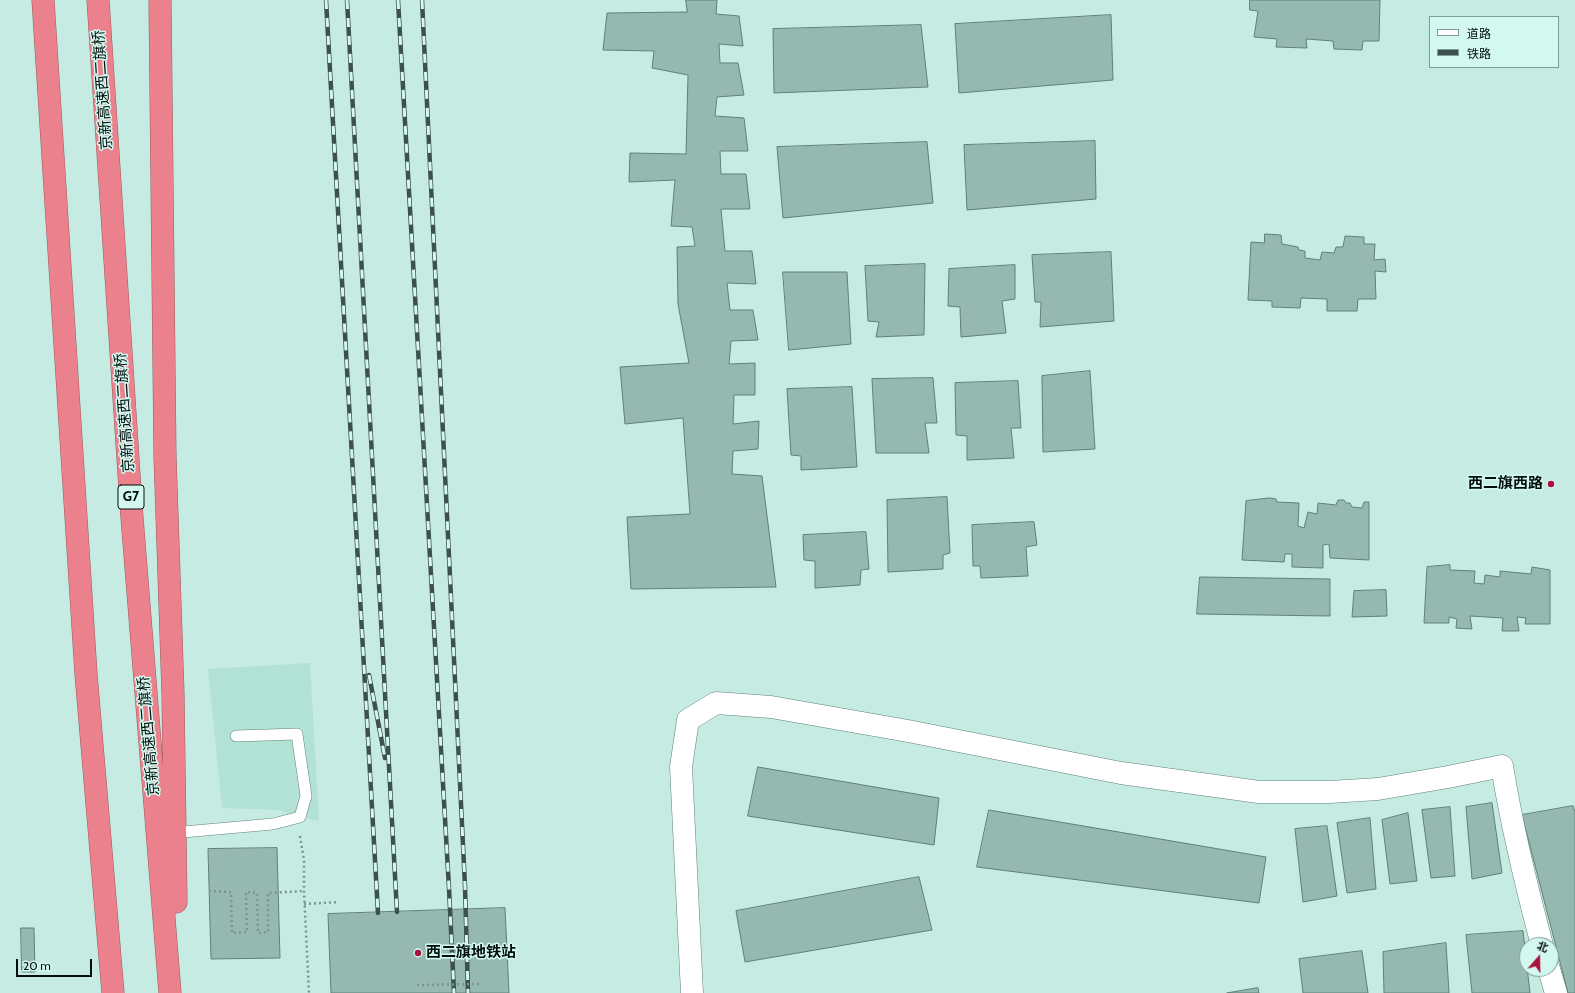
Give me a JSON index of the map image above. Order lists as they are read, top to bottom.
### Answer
{
  "streets": {
    "highway": ["京新高速西二旗桥", "G7"]
  },
  "places": ["西二旗西路", "西二旗地铁站"],
  "legend": ["道路", "铁路"],
  "scale_bar": "20 m",
  "north": "top"
}
